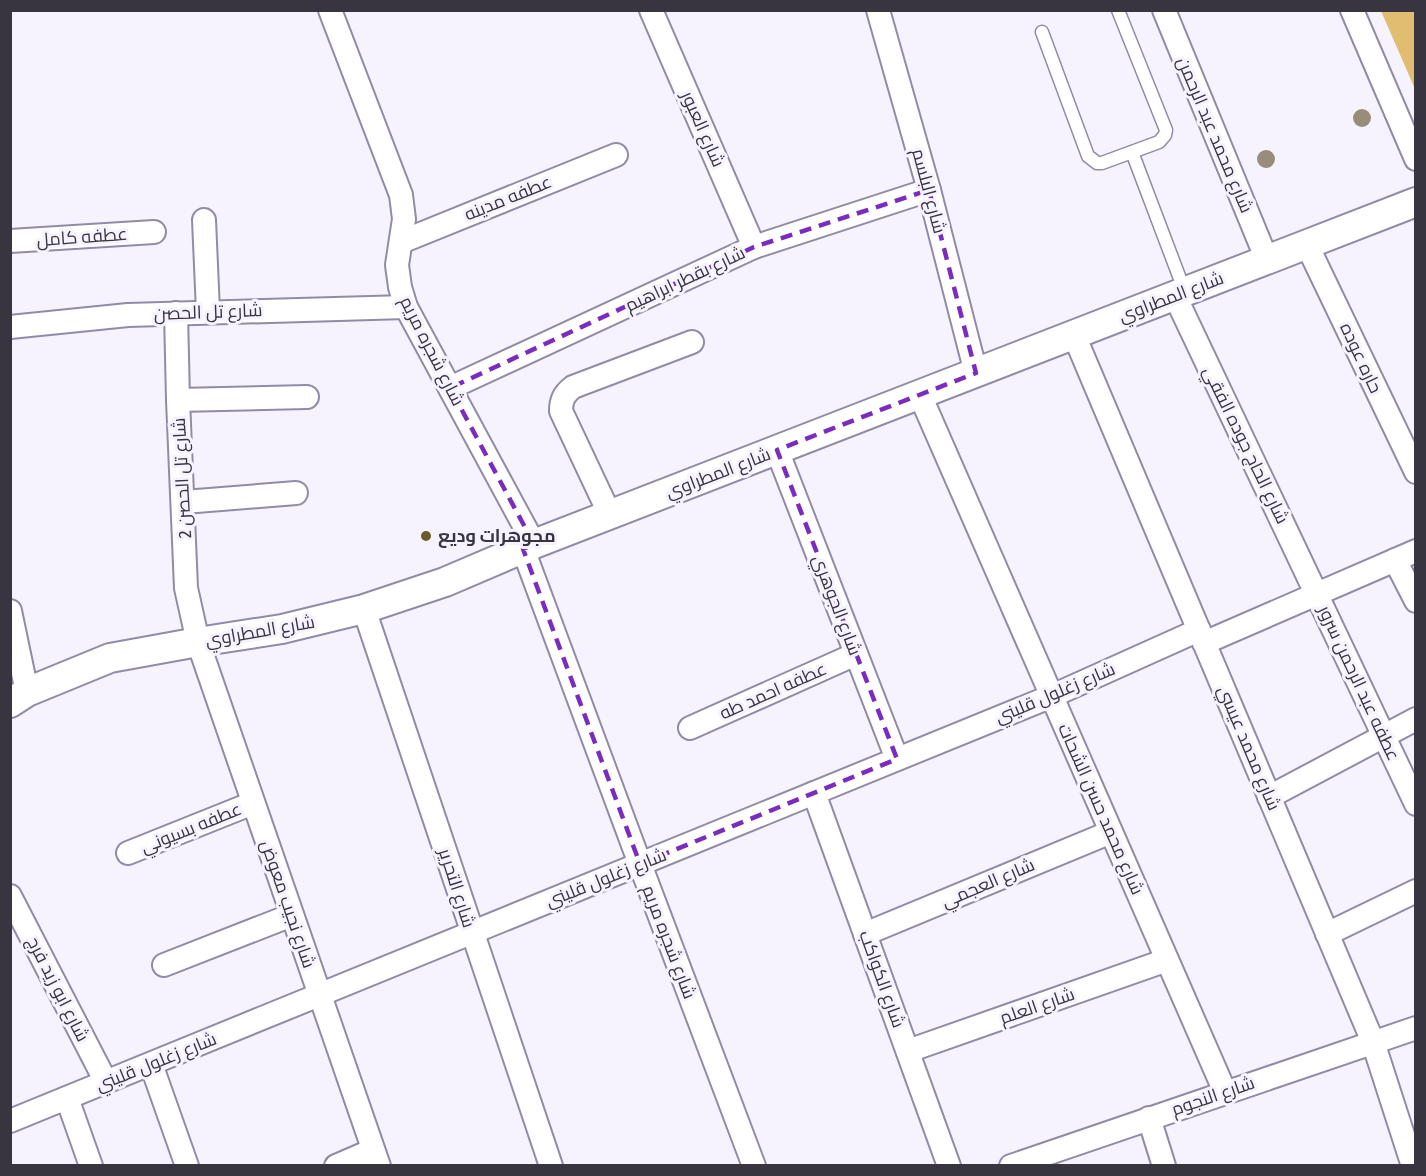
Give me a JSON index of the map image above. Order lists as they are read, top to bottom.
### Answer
{
  "streets": {
    "street": [
      "شارع العبور",
      "شارع محمد عبد الرحمن",
      "شارع البلسم",
      "عطفه مدينه",
      "عطفه كامل",
      "شارع بقطر ابراهيم",
      "شارع المطراوي",
      "شارع تل الحصن",
      "شارع شجره مريم",
      "حاره عوده",
      "شارع الحاج جوده الفقي",
      "شارع تل الحصن 2",
      "شارع الجوهري",
      "عطفه عبد الرحمن سرور",
      "عطفه احمد طه",
      "شارع زغلول قليني",
      "شارع محمد عيسي",
      "شارع محمد حسن الشحات",
      "عطفه بسيوني",
      "شارع العجمي",
      "شارع التحرير",
      "شارع نجيب معوض",
      "شارع الكواكب",
      "شارع ابو زيد فرج",
      "شارع العلم",
      "شارع النجوم"
    ]
  },
  "crossings": [
    ["شارع العبور", "شارع بقطر ابراهيم"],
    ["شارع محمد عبد الرحمن", "شارع المطراوي"],
    ["شارع البلسم", "شارع بقطر ابراهيم"],
    ["شارع البلسم", "شارع المطراوي"],
    ["عطفه مدينه", "شارع شجره مريم"],
    ["شارع بقطر ابراهيم", "شارع شجره مريم"],
    ["شارع المطراوي", "شارع شجره مريم"],
    ["شارع المطراوي", "حاره عوده"],
    ["شارع المطراوي", "شارع الحاج جوده الفقي"],
    ["شارع المطراوي", "شارع تل الحصن 2"],
    ["شارع المطراوي", "شارع الجوهري"],
    ["شارع المطراوي", "شارع محمد عيسي"],
    ["شارع المطراوي", "شارع محمد حسن الشحات"],
    ["شارع المطراوي", "شارع التحرير"],
    ["شارع المطراوي", "شارع نجيب معوض"],
    ["شارع تل الحصن", "شارع شجره مريم"],
    ["شارع تل الحصن", "شارع تل الحصن 2"],
    ["شارع شجره مريم", "شارع زغلول قليني"],
    ["شارع الحاج جوده الفقي", "عطفه عبد الرحمن سرور"],
    ["شارع الحاج جوده الفقي", "شارع زغلول قليني"],
    ["شارع تل الحصن 2", "شارع نجيب معوض"],
    ["شارع الجوهري", "عطفه احمد طه"],
    ["شارع الجوهري", "شارع زغلول قليني"],
    ["عطفه عبد الرحمن سرور", "شارع زغلول قليني"],
    ["شارع زغلول قليني", "شارع محمد عيسي"],
    ["شارع زغلول قليني", "شارع محمد حسن الشحات"],
    ["شارع زغلول قليني", "شارع التحرير"],
    ["شارع زغلول قليني", "شارع نجيب معوض"],
    ["شارع زغلول قليني", "شارع الكواكب"],
    ["شارع زغلول قليني", "شارع ابو زيد فرج"],
    ["شارع محمد عيسي", "شارع النجوم"],
    ["شارع محمد حسن الشحات", "شارع العجمي"],
    ["شارع محمد حسن الشحات", "شارع العلم"],
    ["شارع محمد حسن الشحات", "شارع النجوم"],
    ["عطفه بسيوني", "شارع نجيب معوض"],
    ["شارع العجمي", "شارع الكواكب"],
    ["شارع الكواكب", "شارع العلم"]
  ],
  "places": ["مجوهرات وديع"]
}
